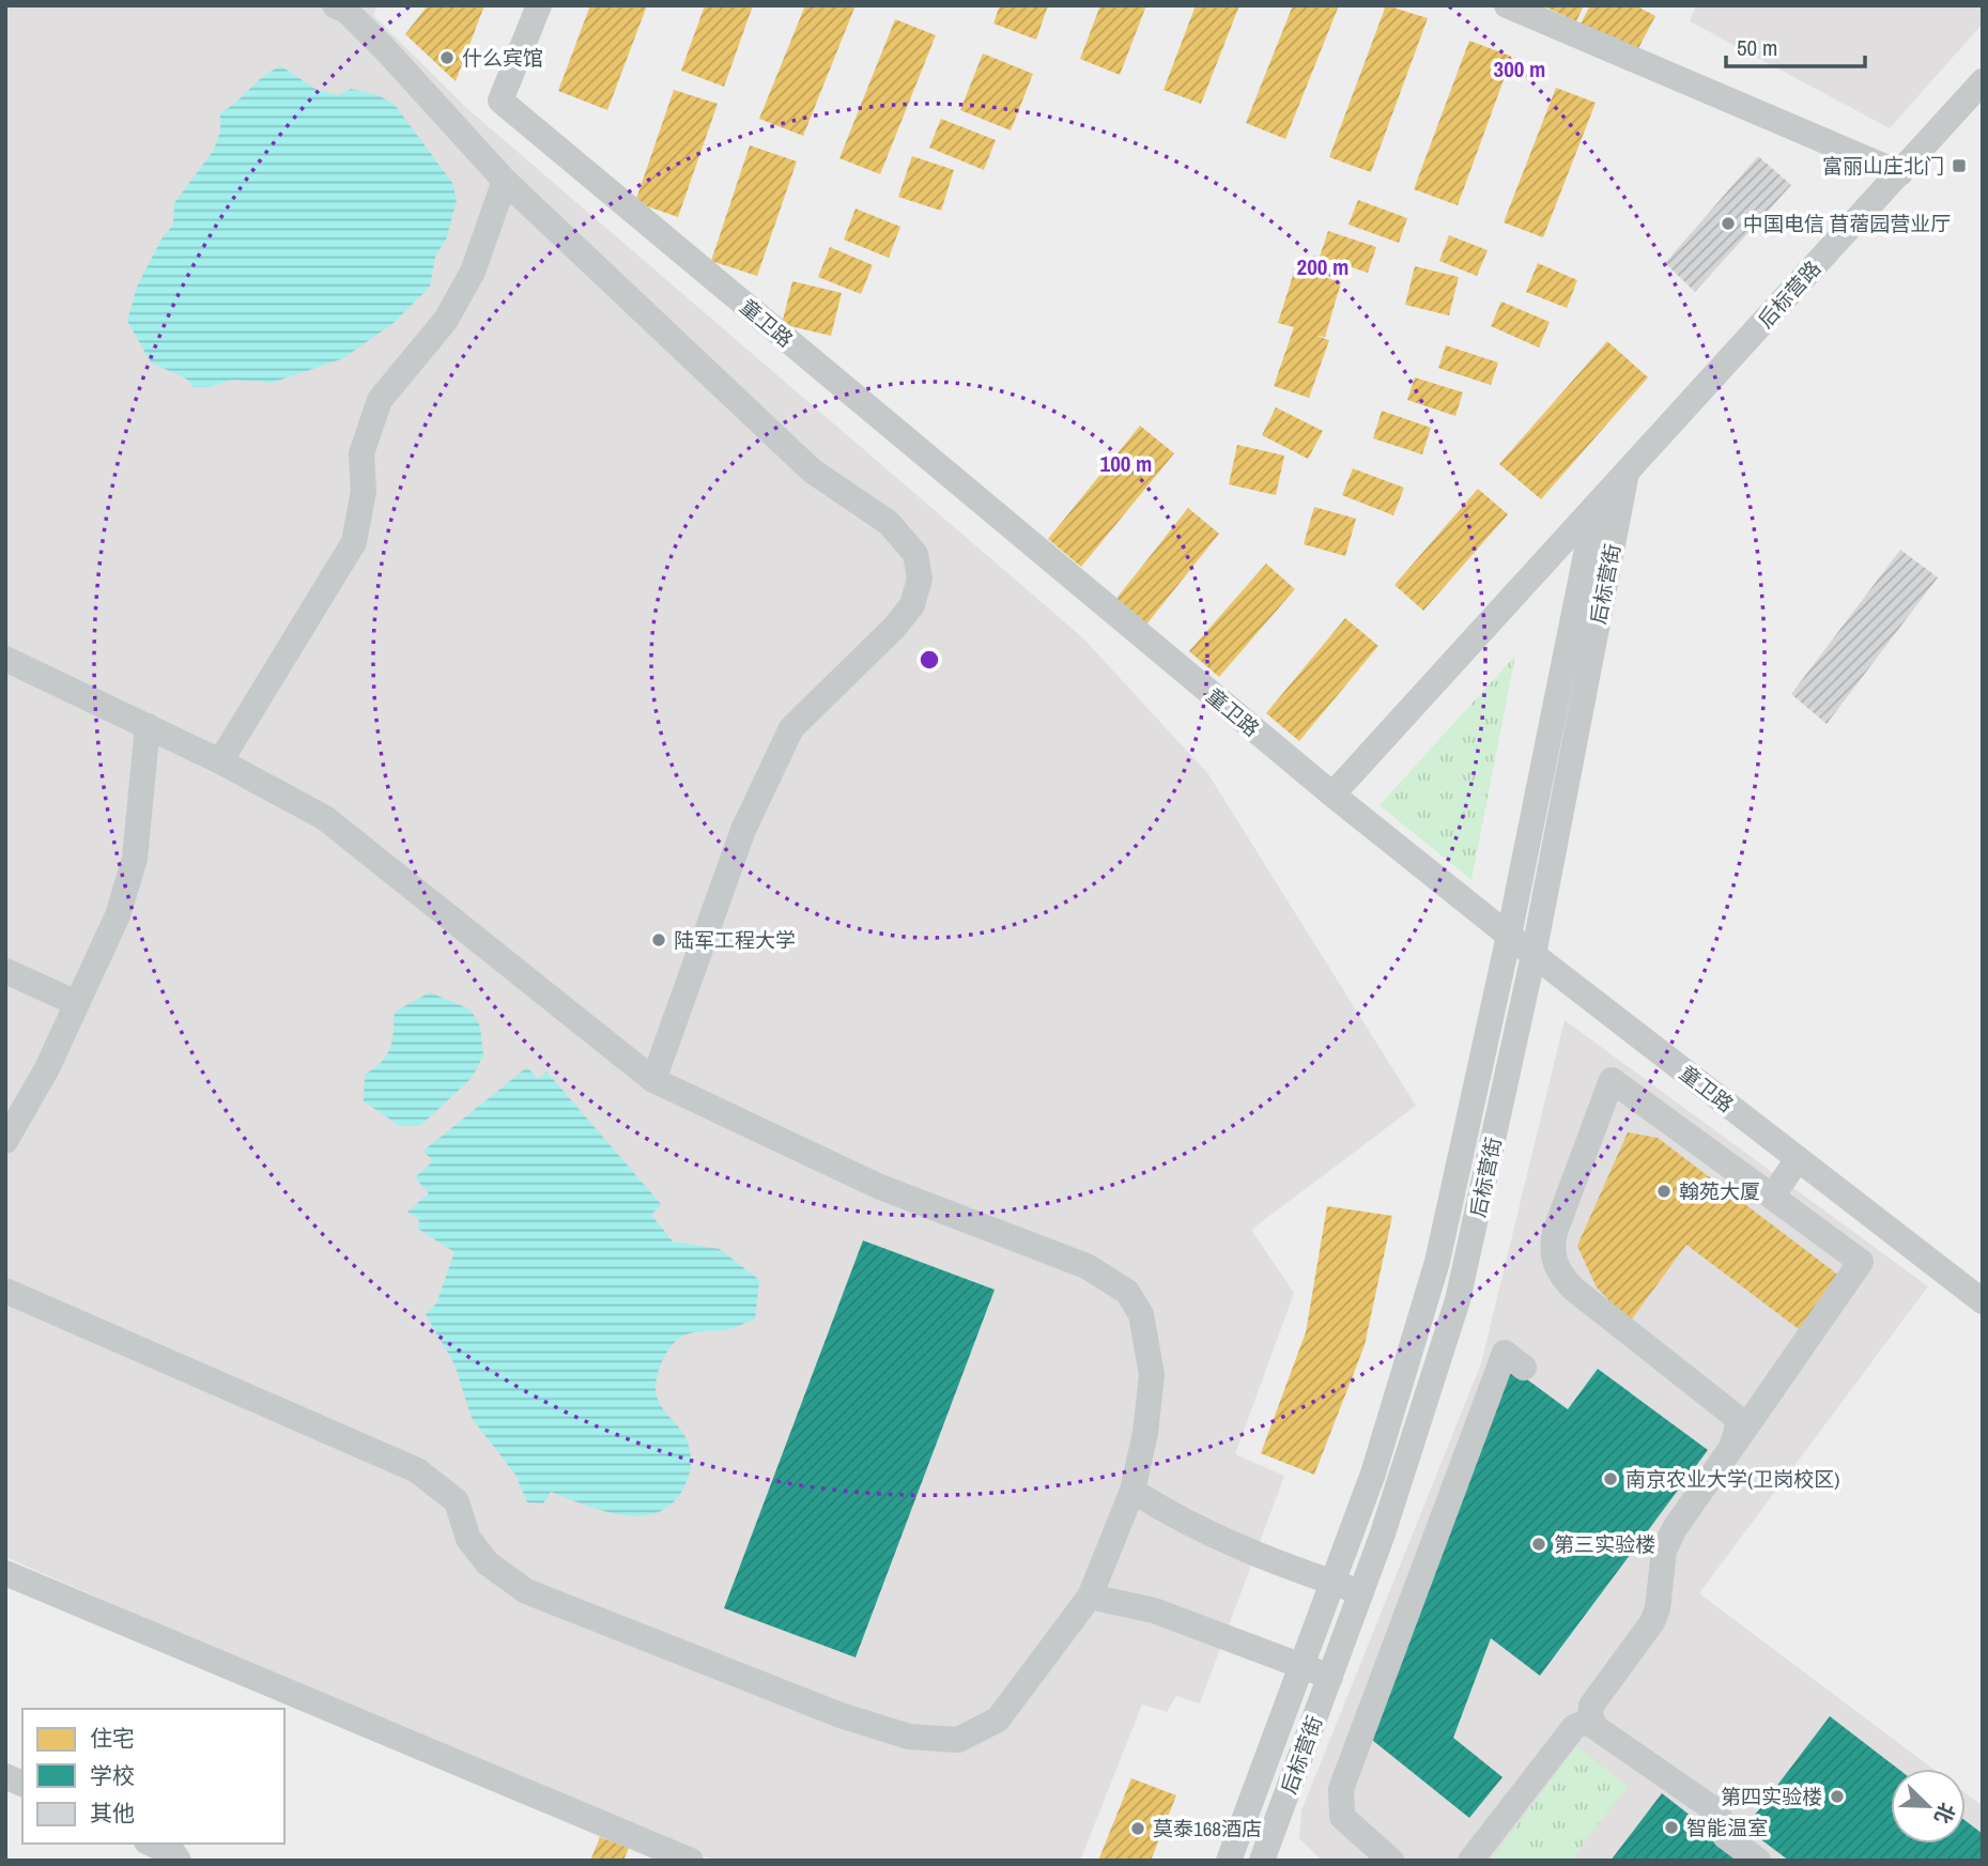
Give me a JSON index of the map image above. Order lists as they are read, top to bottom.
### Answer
{
  "streets": {
    "street": ["后标营路", "童卫路", "后标营街"]
  },
  "crossings": [
    ["后标营路", "童卫路"],
    ["后标营路", "后标营街"],
    ["童卫路", "后标营街"]
  ],
  "places": {
    "other": [
      "什么宾馆",
      "中国电信 苜蓿园营业厅",
      "陆军工程大学",
      "翰苑大厦",
      "南京农业大学(卫岗校区)",
      "第三实验楼",
      "第四实验楼",
      "智能温室",
      "莫泰168酒店"
    ],
    "transit": ["富丽山庄北门"]
  },
  "legend": ["住宅", "学校", "其他"],
  "scale_bar": "50 m",
  "north": "bottom right",
  "rings": ["300 m", "200 m", "100 m"]
}
